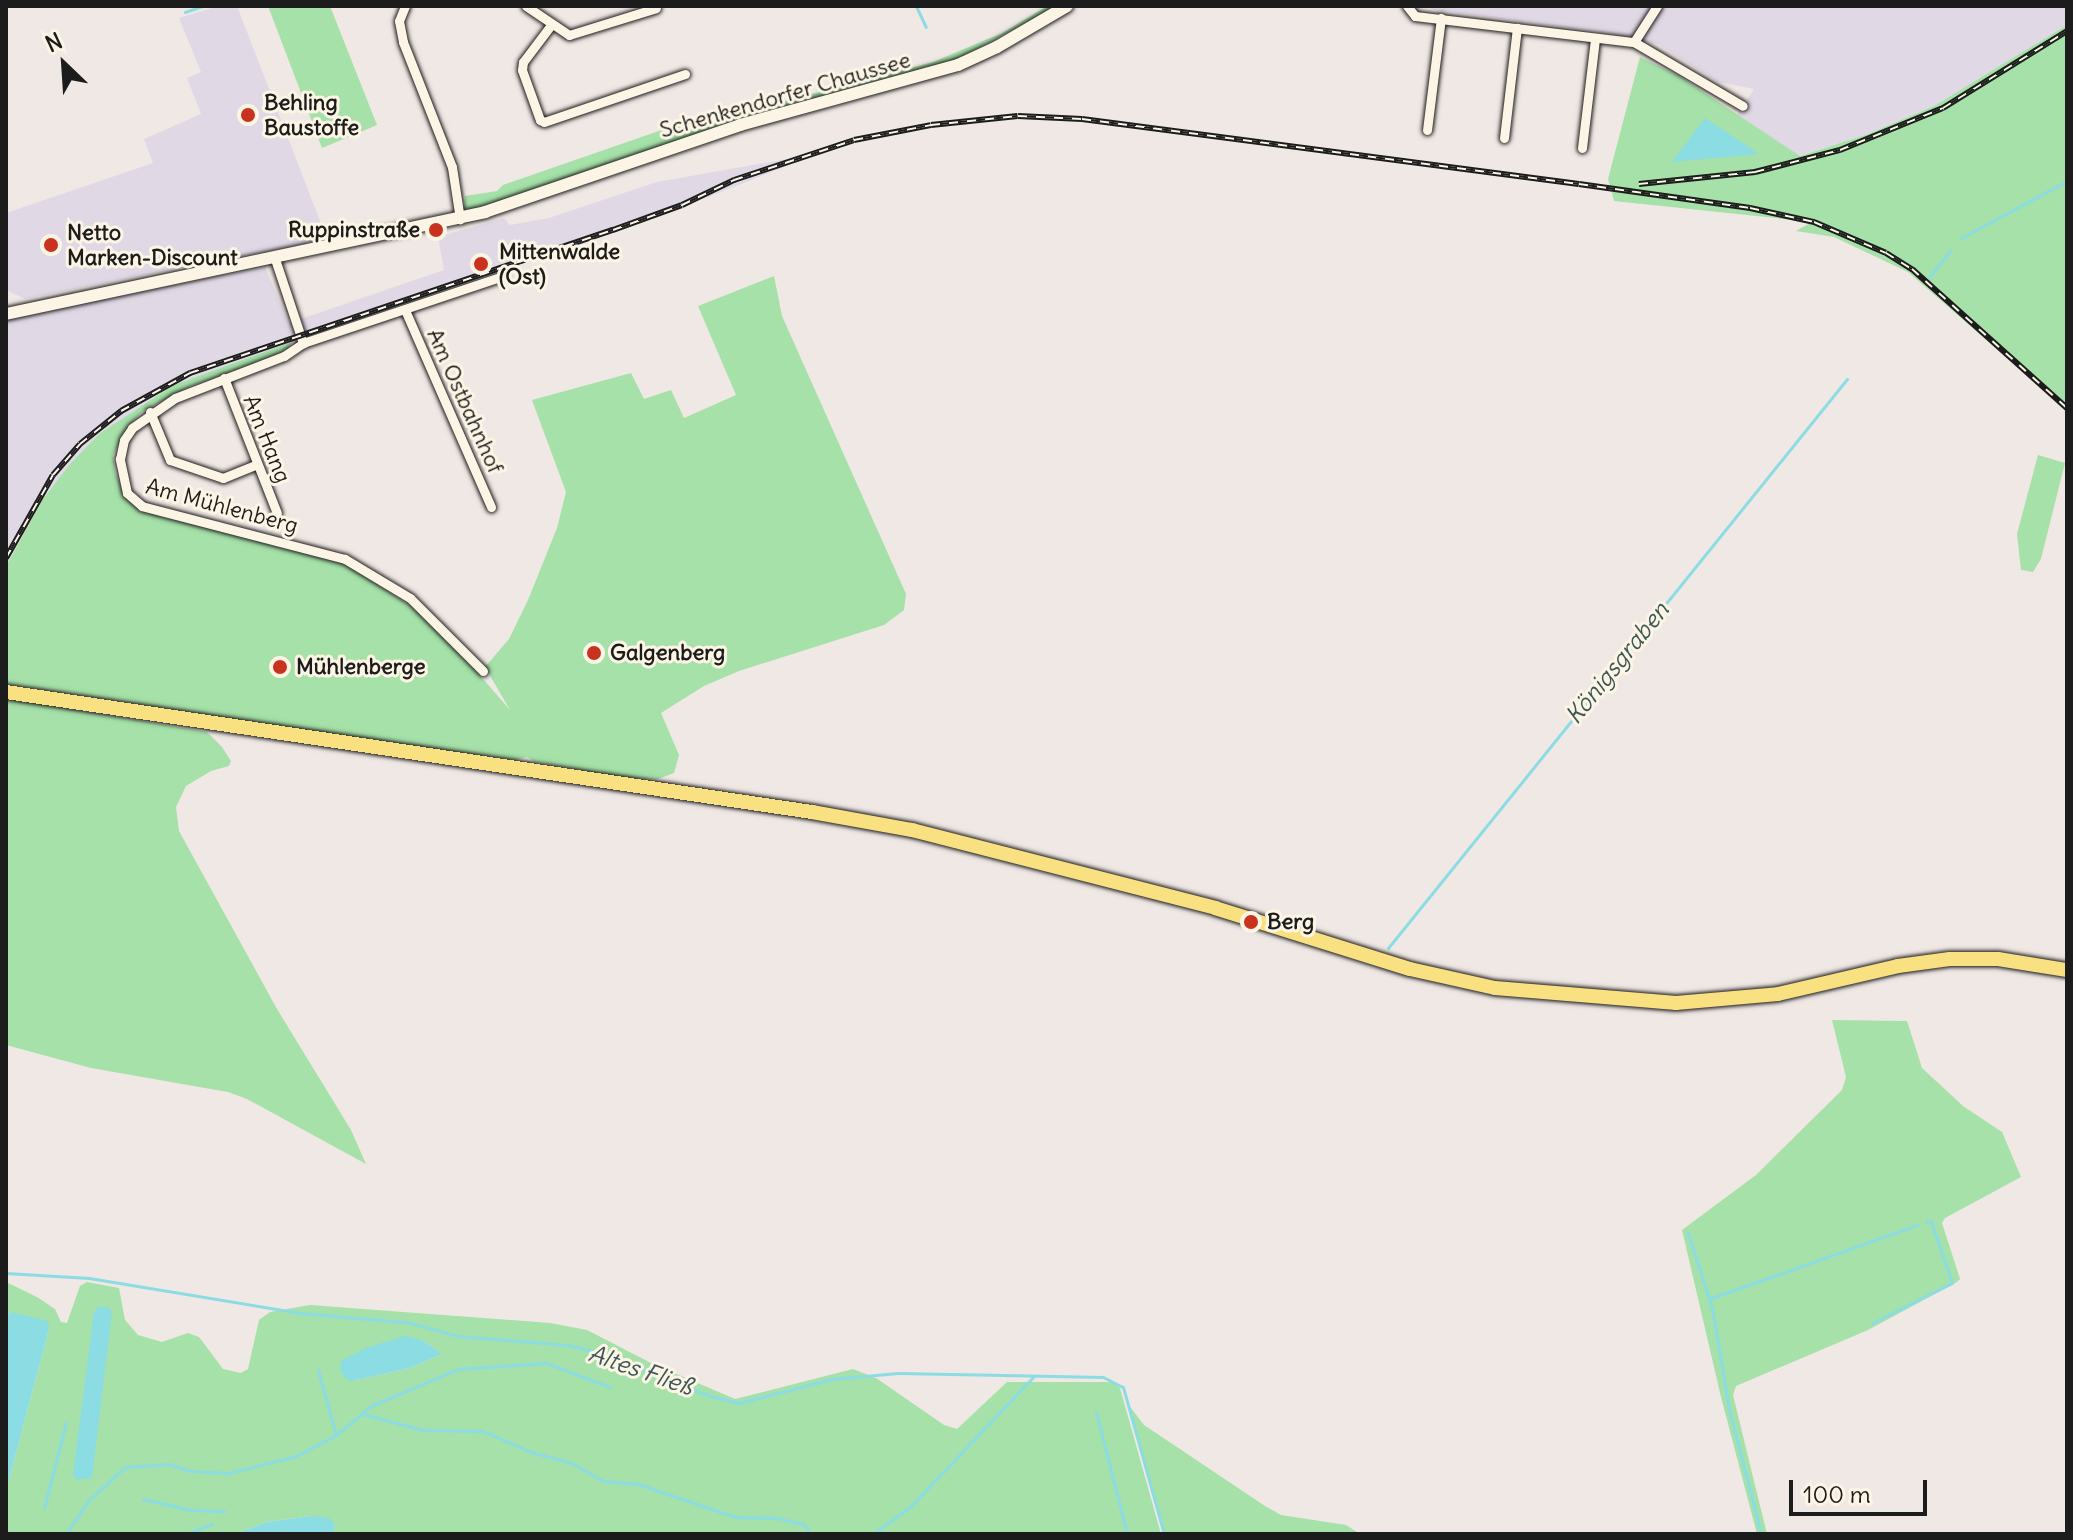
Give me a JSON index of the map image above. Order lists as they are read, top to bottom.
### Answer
{
  "streets": {
    "main road": ["Schenkendorfer Chaussee"],
    "street": ["Am Ostbahnhof", "Am Hang", "Am Mühlenberg"]
  },
  "crossings": [
    ["Am Ostbahnhof", "Am Mühlenberg"],
    ["Am Hang", "Am Mühlenberg"]
  ],
  "water": ["Königsgraben", "Altes Fließ"],
  "places": [
    "Behling Baustoffe",
    "Ruppinstraße",
    "Netto Marken-Discount",
    "Mittenwalde (Ost)",
    "Galgenberg",
    "Mühlenberge",
    "Berg"
  ],
  "scale_bar": "100 m",
  "north": "top left"
}
